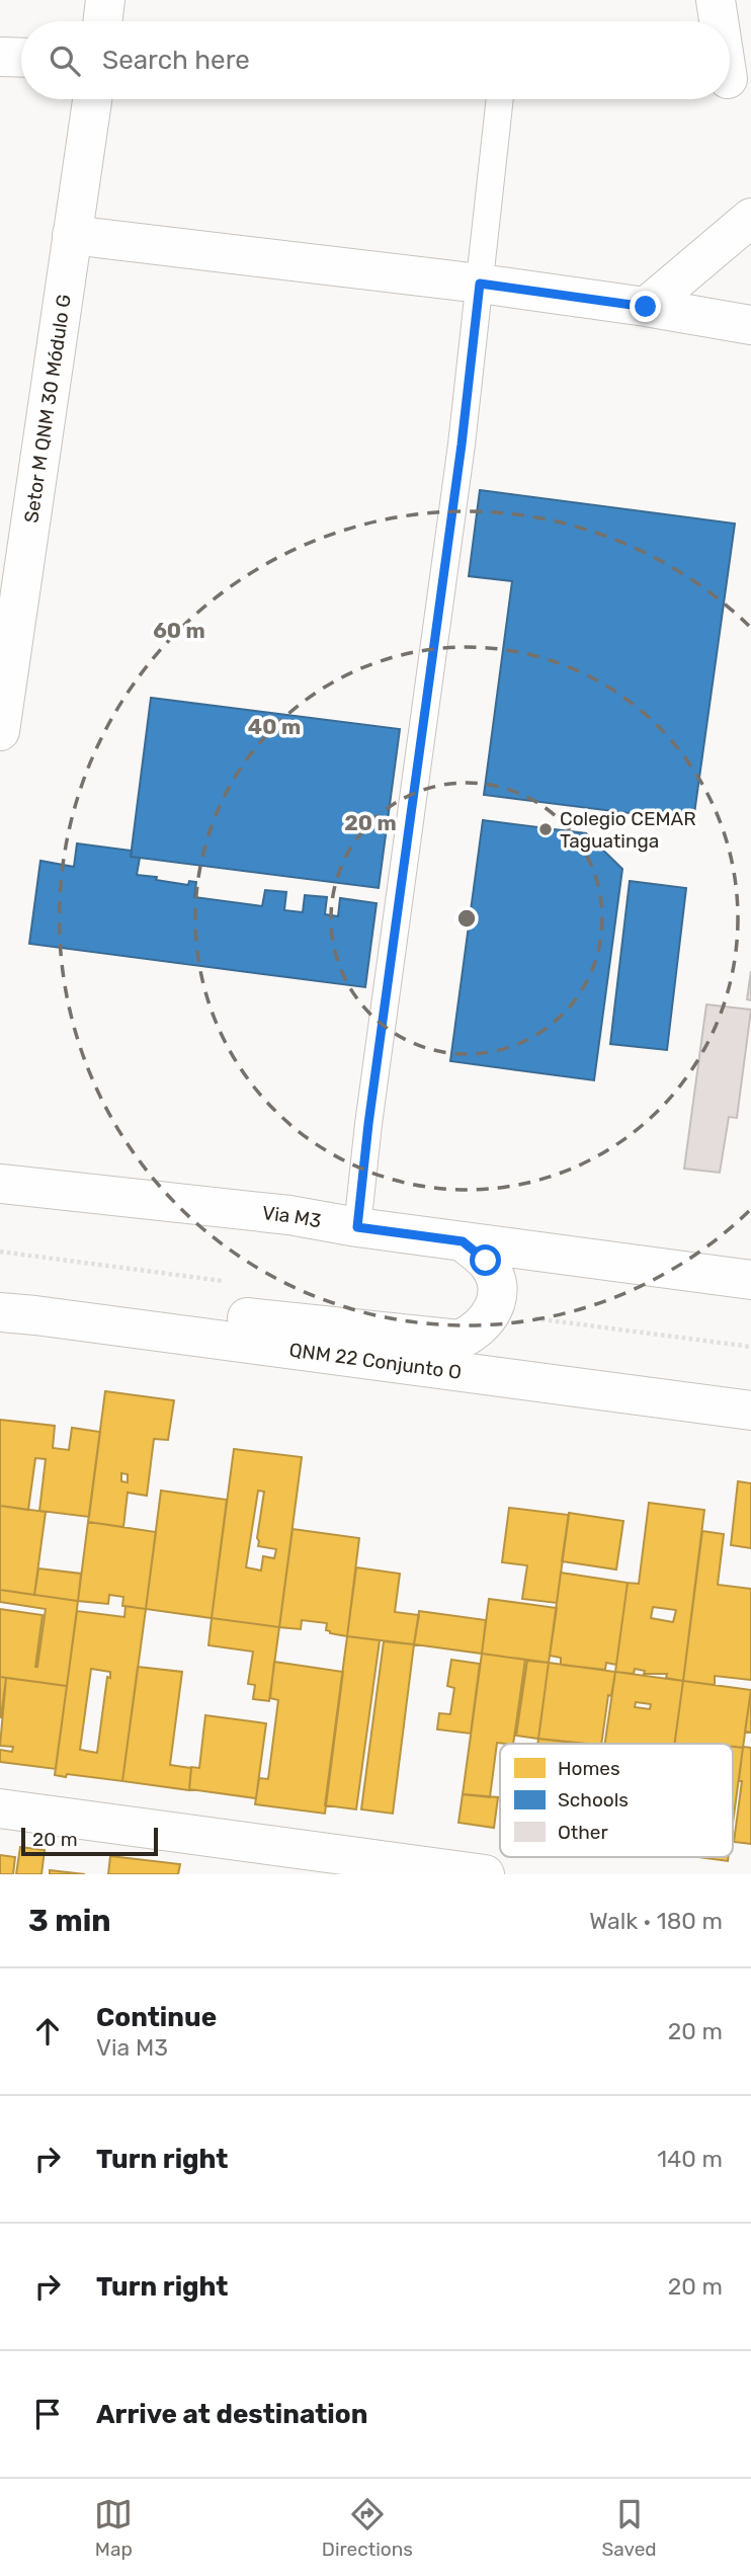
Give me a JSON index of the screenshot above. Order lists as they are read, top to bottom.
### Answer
{
  "streets": {
    "street": ["Setor M QNM 30 Módulo G", "Via M3", "QNM 22 Conjunto O"]
  },
  "places": ["Colegio CEMAR Taguatinga"],
  "legend": ["Homes", "Schools", "Other"],
  "scale_bar": "20 m",
  "page": {
    "search": "Search here",
    "scale": "20 m",
    "heading": ["3 min", "Walk · 180 m"],
    "list": [
      ["Continue", "Via M3", "20 m"],
      ["Turn right", "140 m"],
      ["Turn right", "20 m"],
      "Arrive at destination"
    ],
    "nav": ["Map", "Directions", "Saved"]
  },
  "rings": ["60 m", "40 m", "20 m"]
}
